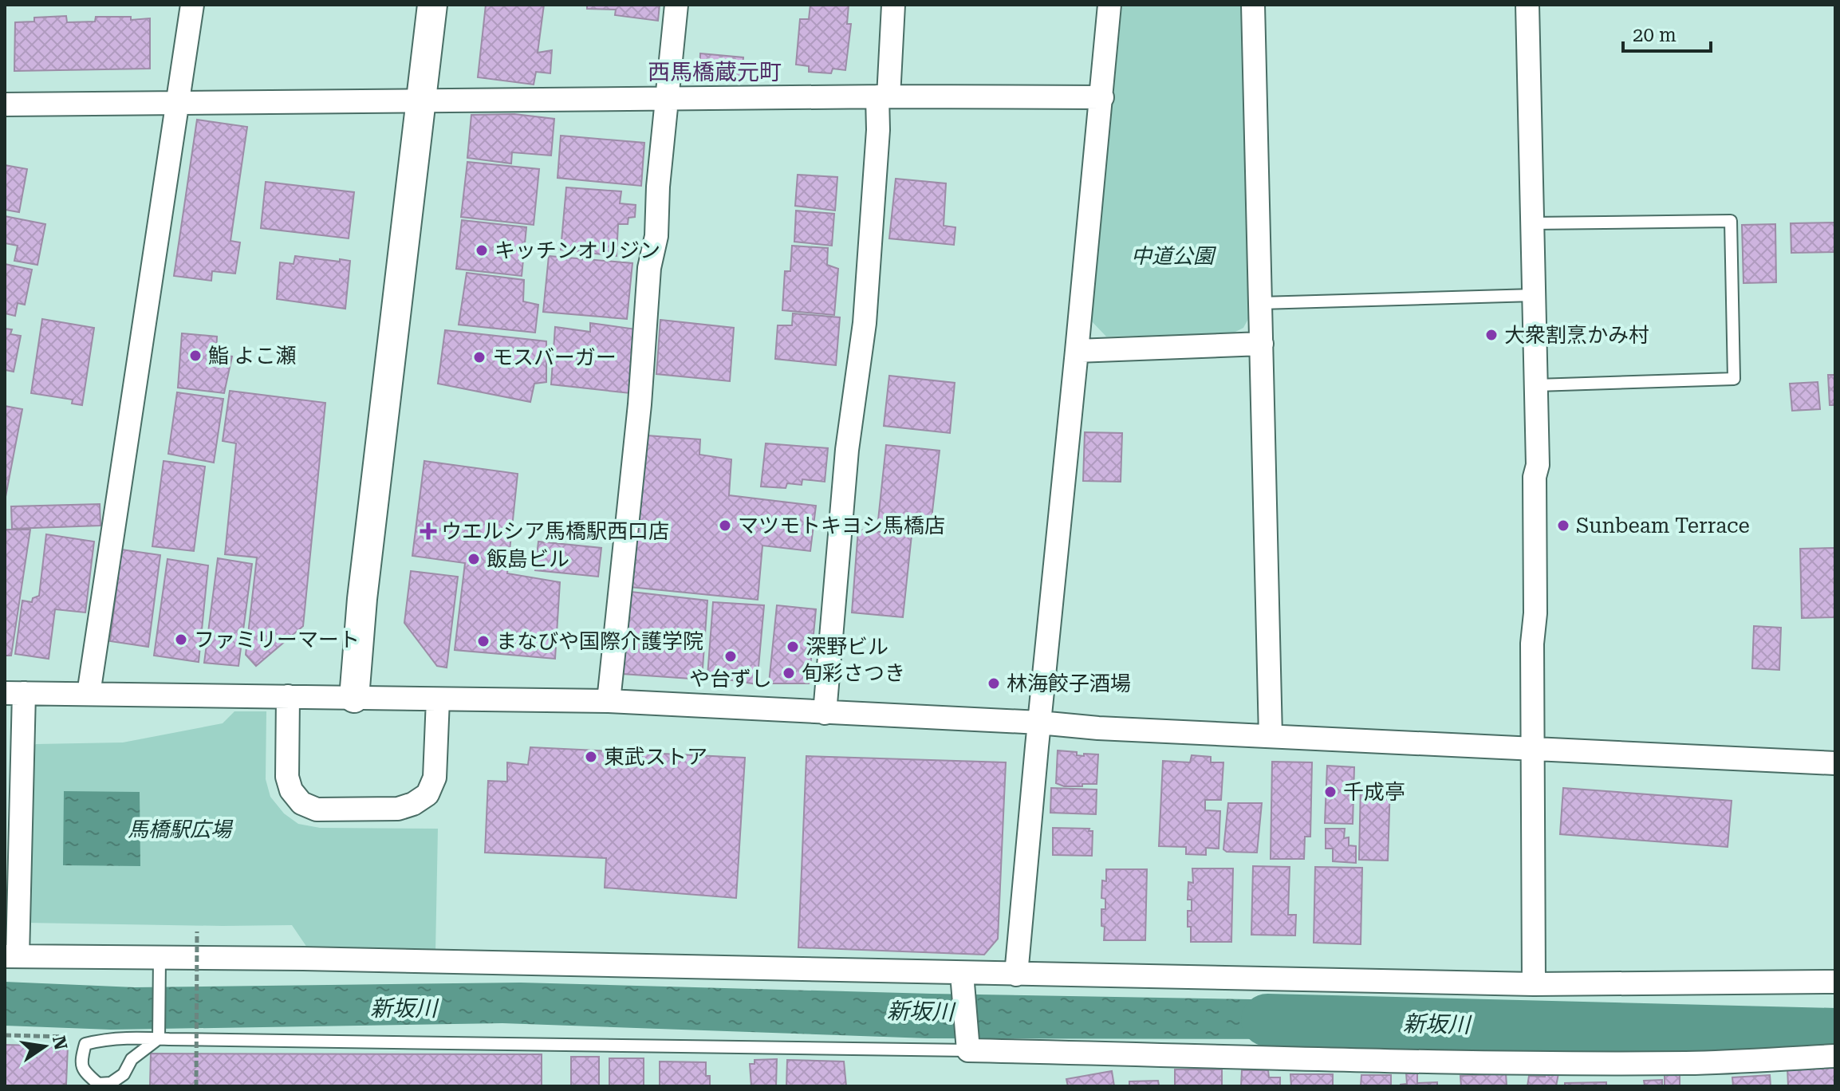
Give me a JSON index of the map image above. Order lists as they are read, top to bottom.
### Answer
{
  "districts": ["西馬橋蔵元町"],
  "water": ["新坂川"],
  "parks": ["中道公園", "馬橋駅広場"],
  "places": {
    "other": [
      "キッチンオリジン",
      "大衆割烹かみ村",
      "鮨 よこ瀬",
      "モスバーガー",
      "マツモトキヨシ馬橋店",
      "Sunbeam Terrace",
      "飯島ビル",
      "ファミリーマート",
      "まなびや国際介護学院",
      "深野ビル",
      "や台ずし",
      "旬彩さつき",
      "林海餃子酒場",
      "東武ストア",
      "千成亭"
    ],
    "health": ["ウエルシア馬橋駅西口店"]
  },
  "scale_bar": "20 m",
  "north": "right"
}
